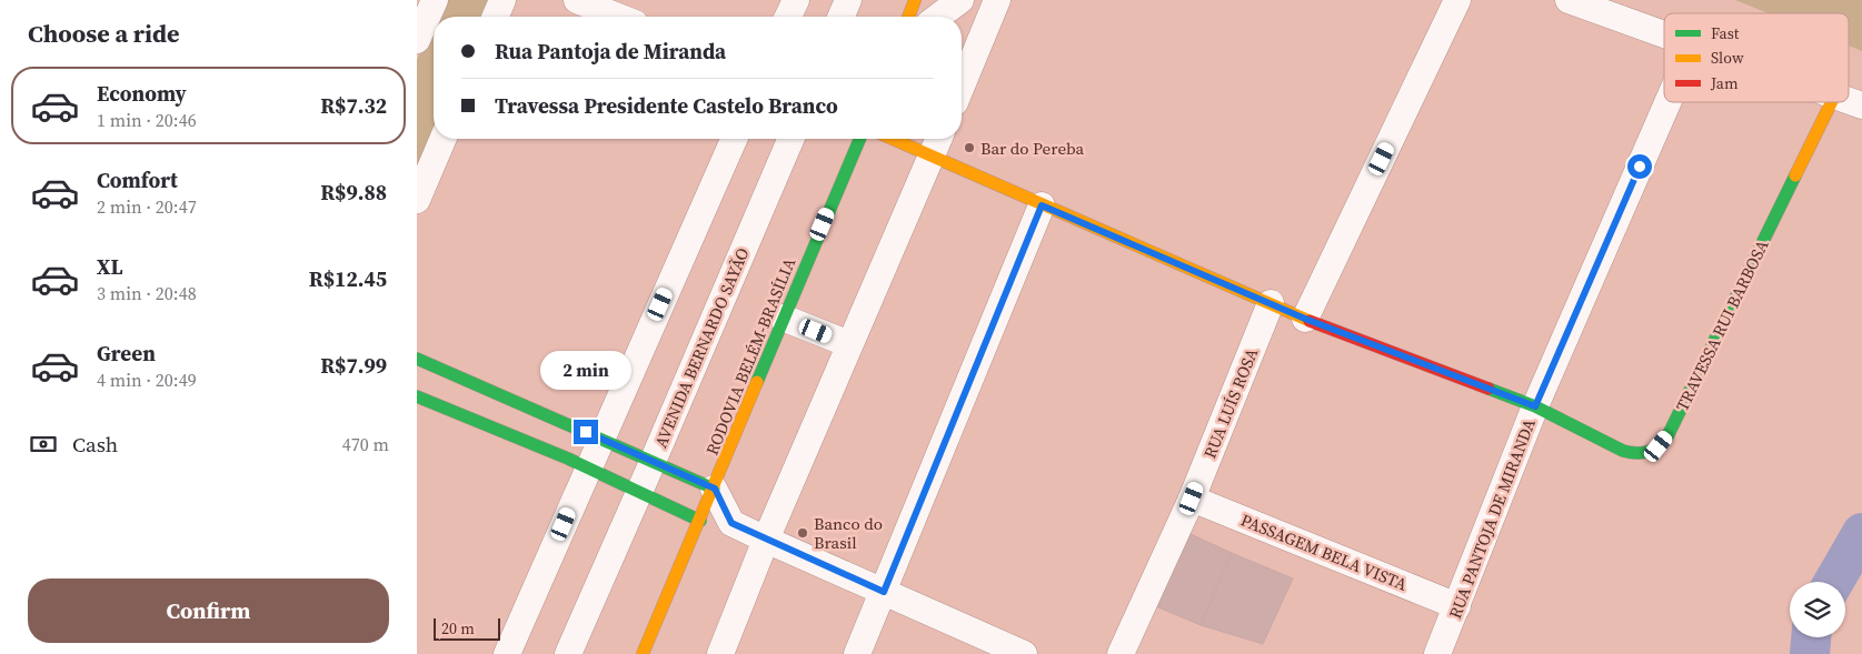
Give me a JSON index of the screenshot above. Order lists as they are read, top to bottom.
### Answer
{
  "streets": {
    "main road": ["TRAVESSA RUI BARBOSA", "RODOVIA BELÉM-BRASÍLIA"],
    "street": [
      "AVENIDA BERNARDO SAYÃO",
      "RUA LUÍS ROSA",
      "RUA PANTOJA DE MIRANDA",
      "PASSAGEM BELA VISTA"
    ]
  },
  "crossings": [
    ["TRAVESSA RUI BARBOSA", "RUA LUÍS ROSA"],
    ["TRAVESSA RUI BARBOSA", "RUA PANTOJA DE MIRANDA"],
    ["RUA LUÍS ROSA", "PASSAGEM BELA VISTA"],
    ["RUA PANTOJA DE MIRANDA", "PASSAGEM BELA VISTA"]
  ],
  "places": ["Bar do Pereba", "Banco do Brasil"],
  "legend": ["Fast", "Slow", "Jam"],
  "scale_bar": "20 m",
  "page": {
    "heading": "Choose a ride",
    "banner": ["Rua Pantoja de Miranda", "Travessa Presidente Castelo Branco"],
    "list": [
      {
        "name": "Economy",
        "note": "1 min · 20:46",
        "value": "R$7.32"
      },
      {
        "name": "Comfort",
        "note": "2 min · 20:47",
        "value": "R$9.88"
      },
      {
        "name": "XL",
        "note": "3 min · 20:48",
        "value": "R$12.45"
      },
      {
        "name": "Green",
        "note": "4 min · 20:49",
        "value": "R$7.99"
      }
    ],
    "bubble": "2 min",
    "pay": ["Cash", "470 m"],
    "buttons": "Confirm",
    "scale": "20 m"
  }
}
